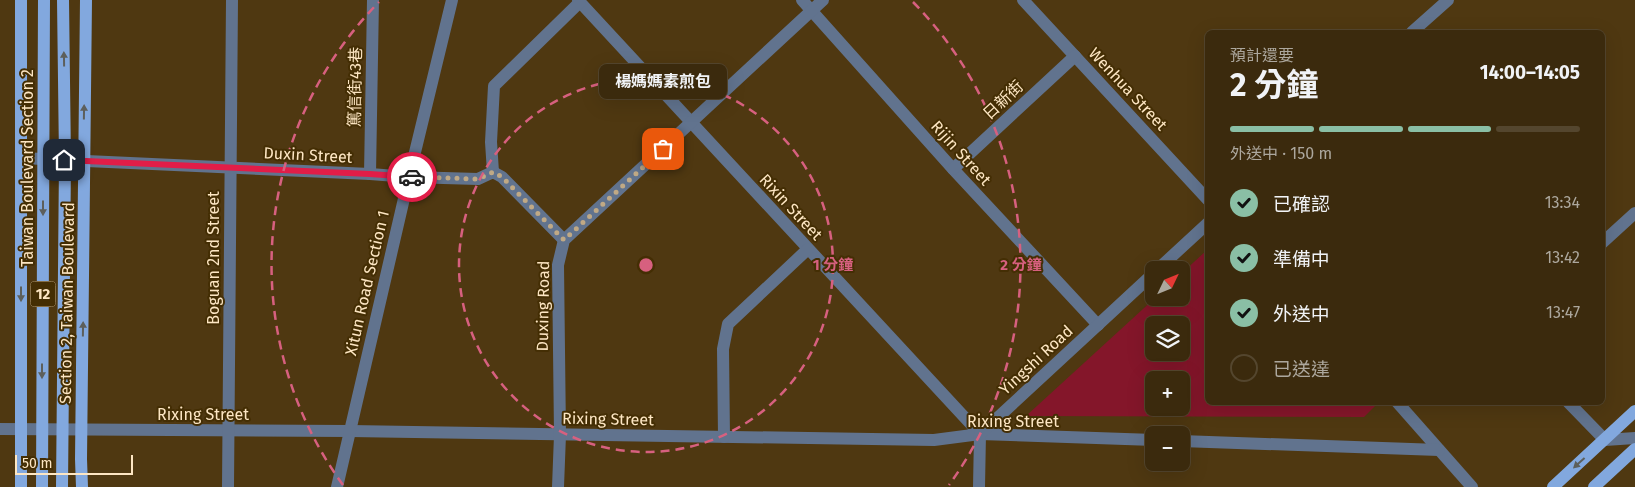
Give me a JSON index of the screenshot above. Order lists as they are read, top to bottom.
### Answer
{
  "streets": {
    "main road": ["Taiwan Boulevard Section 2", "12", "Section 2, Taiwan Boulevard"],
    "street": [
      "篤信街43巷",
      "Wenhua Street",
      "日新街",
      "Rijin Street",
      "Duxin Street",
      "Rixin Street",
      "Boguan 2nd Street",
      "Xitun Road Section 1",
      "Duxing Road",
      "Yingshi Road",
      "Rixing Street"
    ]
  },
  "crossings": [
    ["篤信街43巷", "Duxin Street"],
    ["Wenhua Street", "日新街"],
    ["日新街", "Rijin Street"],
    ["Rijin Street", "Duxing Road"],
    ["Rijin Street", "Yingshi Road"],
    ["Duxin Street", "Taiwan Boulevard Section 2"],
    ["Duxin Street", "Boguan 2nd Street"],
    ["Duxin Street", "Xitun Road Section 1"],
    ["Duxin Street", "12"],
    ["Duxin Street", "Section 2, Taiwan Boulevard"],
    ["Taiwan Boulevard Section 2", "Rixing Street"],
    ["Rixin Street", "Duxing Road"],
    ["Rixin Street", "Yingshi Road"],
    ["Rixin Street", "Rixing Street"],
    ["Boguan 2nd Street", "Rixing Street"],
    ["Xitun Road Section 1", "Rixing Street"],
    ["12", "Rixing Street"],
    ["Section 2, Taiwan Boulevard", "Rixing Street"],
    ["Duxing Road", "Rixing Street"],
    ["Yingshi Road", "Rixing Street"]
  ],
  "places": ["楊媽媽素煎包"],
  "scale_bar": "50 m",
  "north": "top right",
  "page": {
    "heading": ["2 分鐘", "預計還要", "14:00–14:05"],
    "bubble": "楊媽媽素煎包",
    "bar": "外送中 · 150 m",
    "list": [
      ["已確認", "13:34"],
      ["準備中", "13:42"],
      ["外送中", "13:47"],
      "已送達"
    ],
    "map_buttons": ["+", "−"],
    "scale": "50 m"
  },
  "rings": ["1 分鐘", "2 分鐘"]
}
